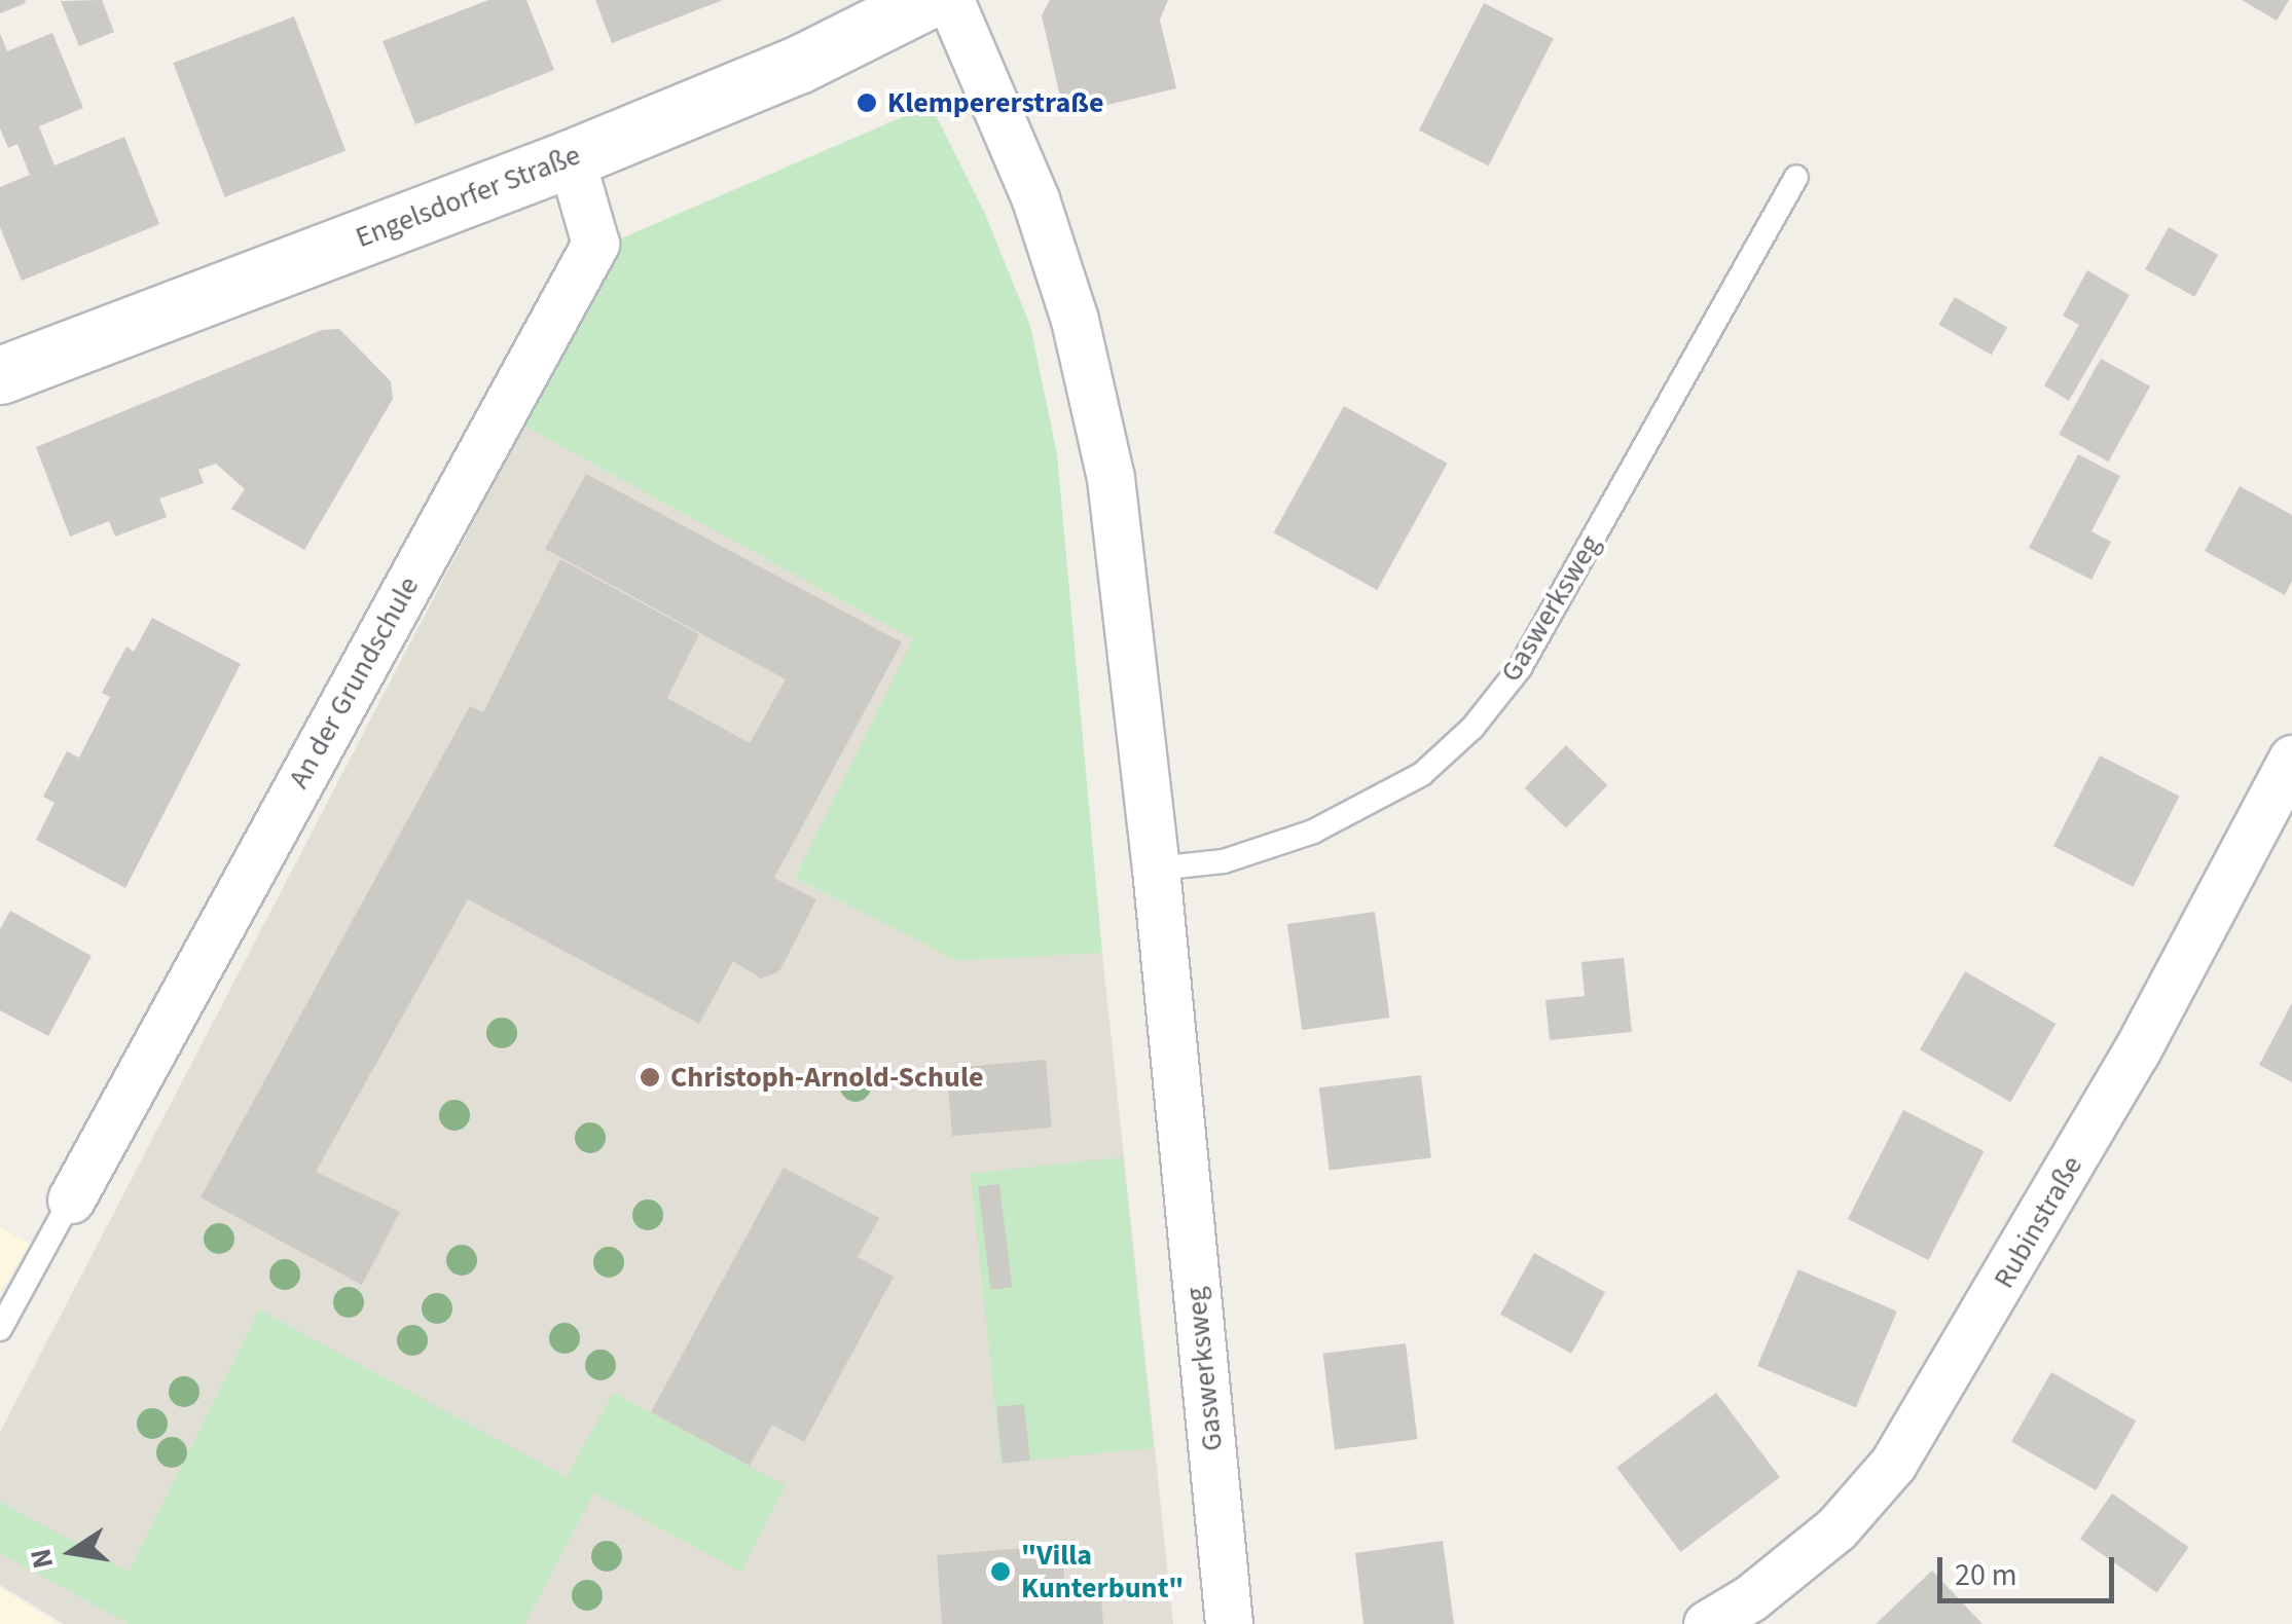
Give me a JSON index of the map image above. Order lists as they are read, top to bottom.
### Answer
{
  "streets": {
    "street": [
      "Engelsdorfer Straße",
      "Gaswerksweg",
      "An der Grundschule",
      "Rubinstraße"
    ]
  },
  "crossings": [
    ["Engelsdorfer Straße", "An der Grundschule"]
  ],
  "places": ["Klempererstraße", "Christoph-Arnold-Schule", "\"Villa Kunterbunt\""],
  "scale_bar": "20 m",
  "north": "left"
}
